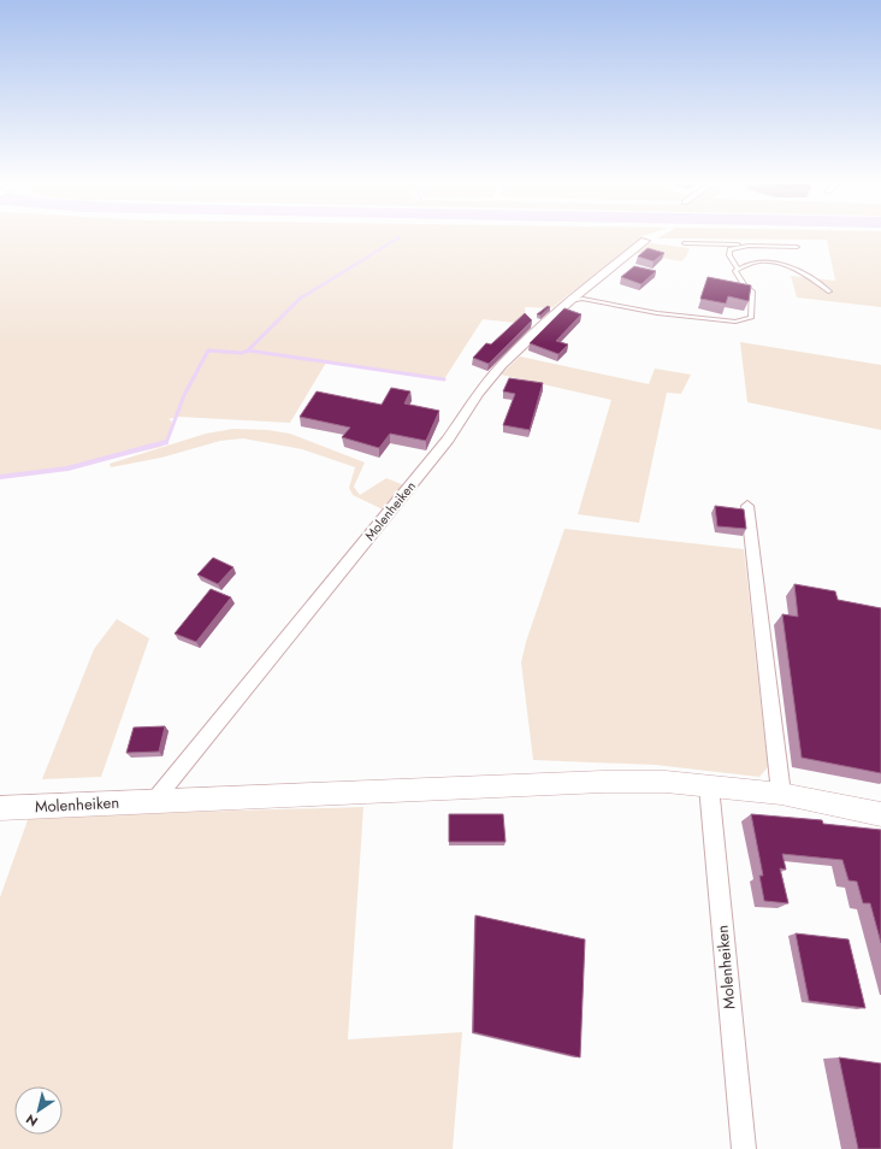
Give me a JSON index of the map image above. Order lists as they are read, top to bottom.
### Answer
{
  "streets": {
    "street": ["Molenheiken"]
  },
  "north": "bottom left"
}
